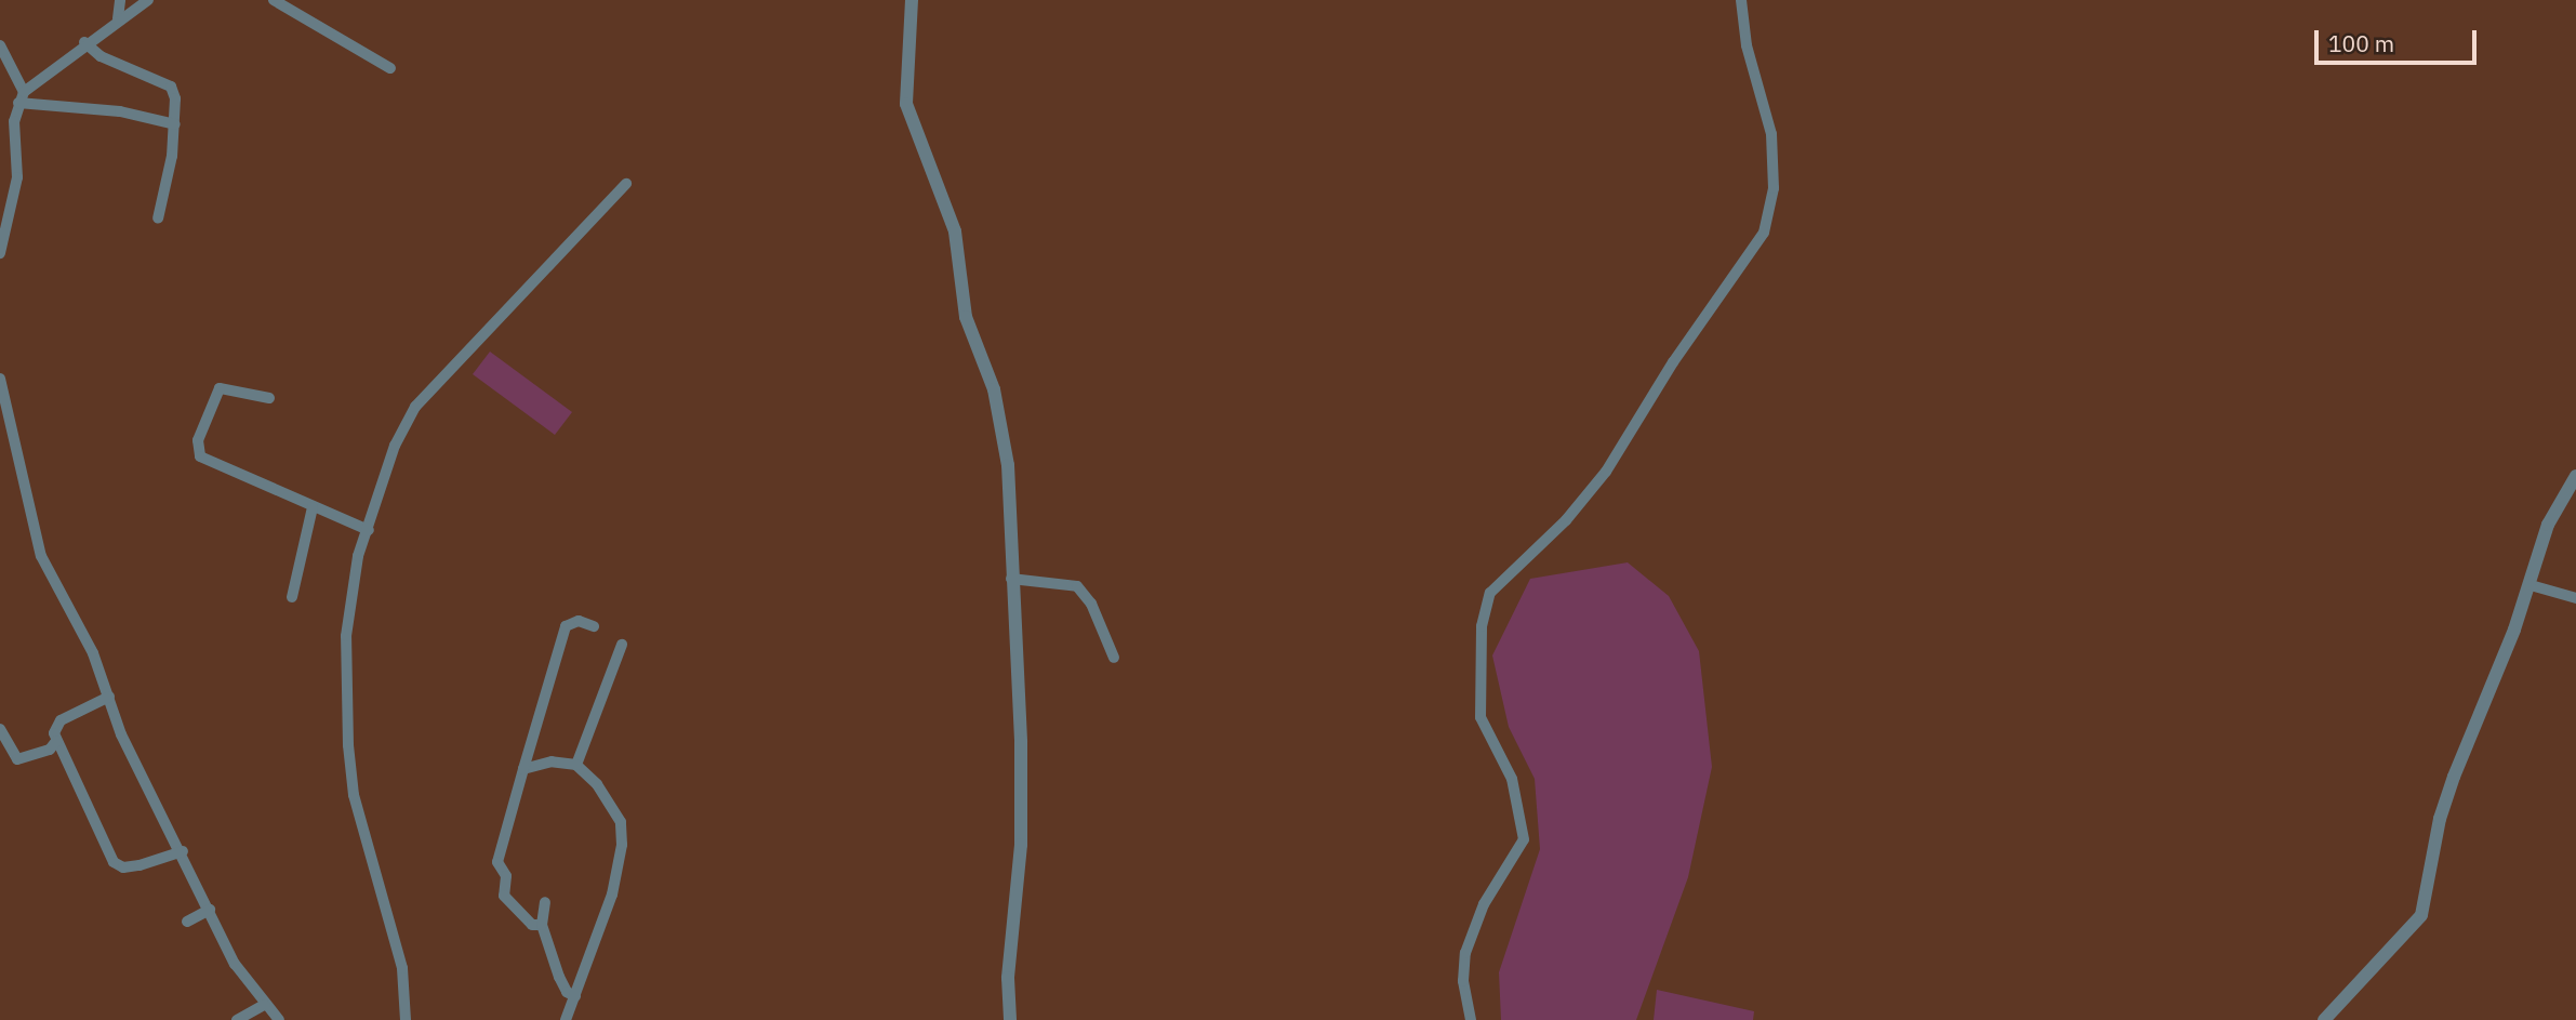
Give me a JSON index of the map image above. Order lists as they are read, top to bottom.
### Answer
{
  "scale_bar": "100 m"
}
